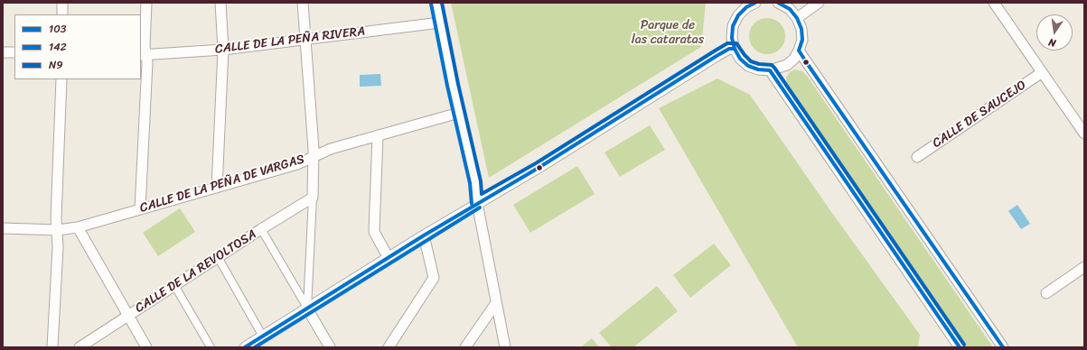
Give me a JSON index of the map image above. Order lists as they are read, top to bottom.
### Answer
{
  "streets": {
    "street": [
      "CALLE DE LA PEÑA RIVERA",
      "CALLE DE SAUCEJO",
      "CALLE DE LA PEÑA DE VARGAS",
      "CALLE DE LA REVOLTOSA"
    ]
  },
  "parks": ["Parque de las cataratas"],
  "lines": ["transit line 103", "transit line N9", "transit line 142"],
  "legend": ["103", "142", "N9"],
  "north": "bottom"
}
